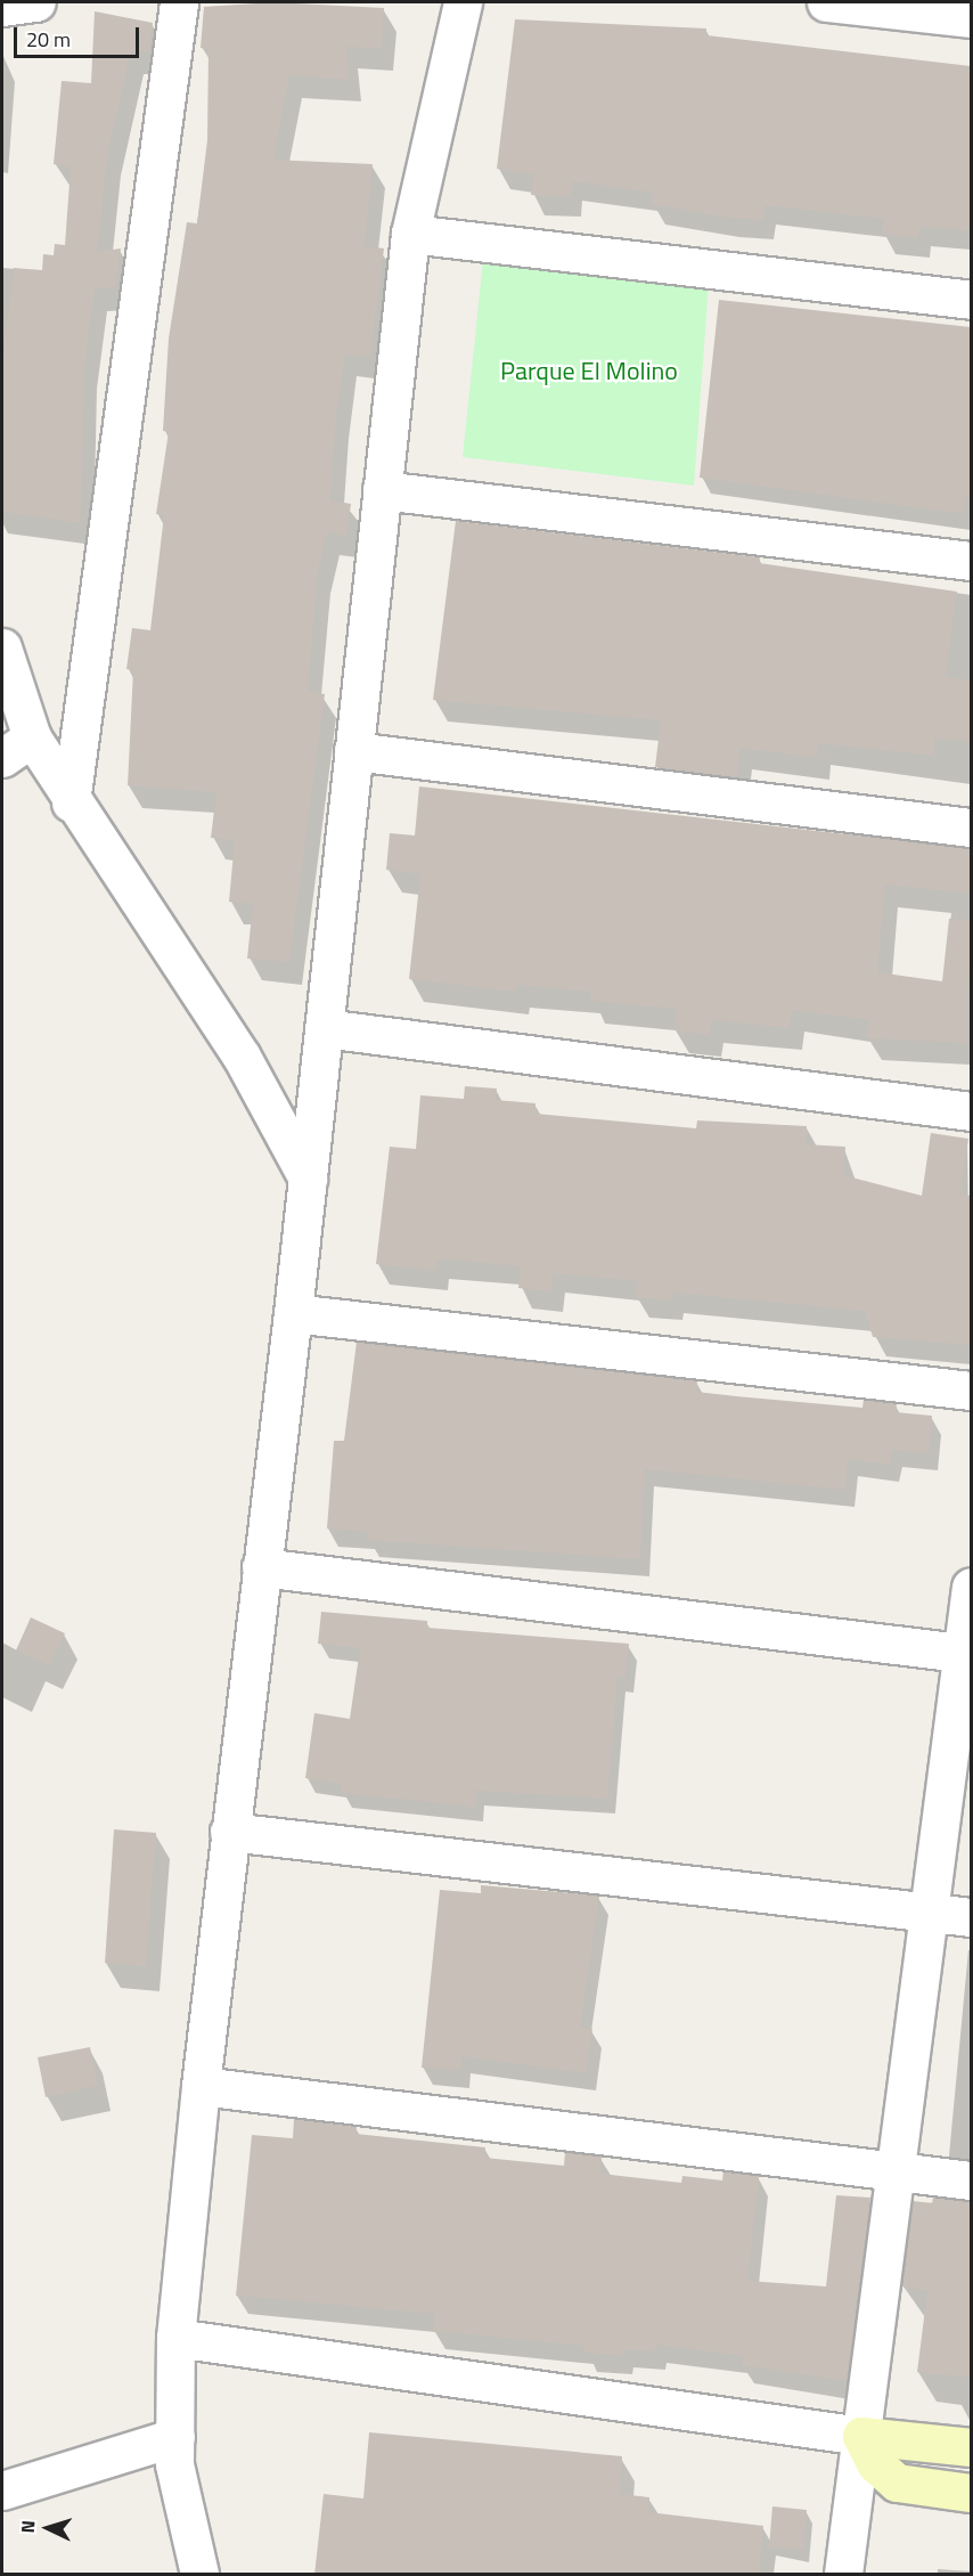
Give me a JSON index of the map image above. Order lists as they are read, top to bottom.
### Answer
{
  "parks": ["Parque El Molino"],
  "scale_bar": "20 m",
  "north": "left"
}
